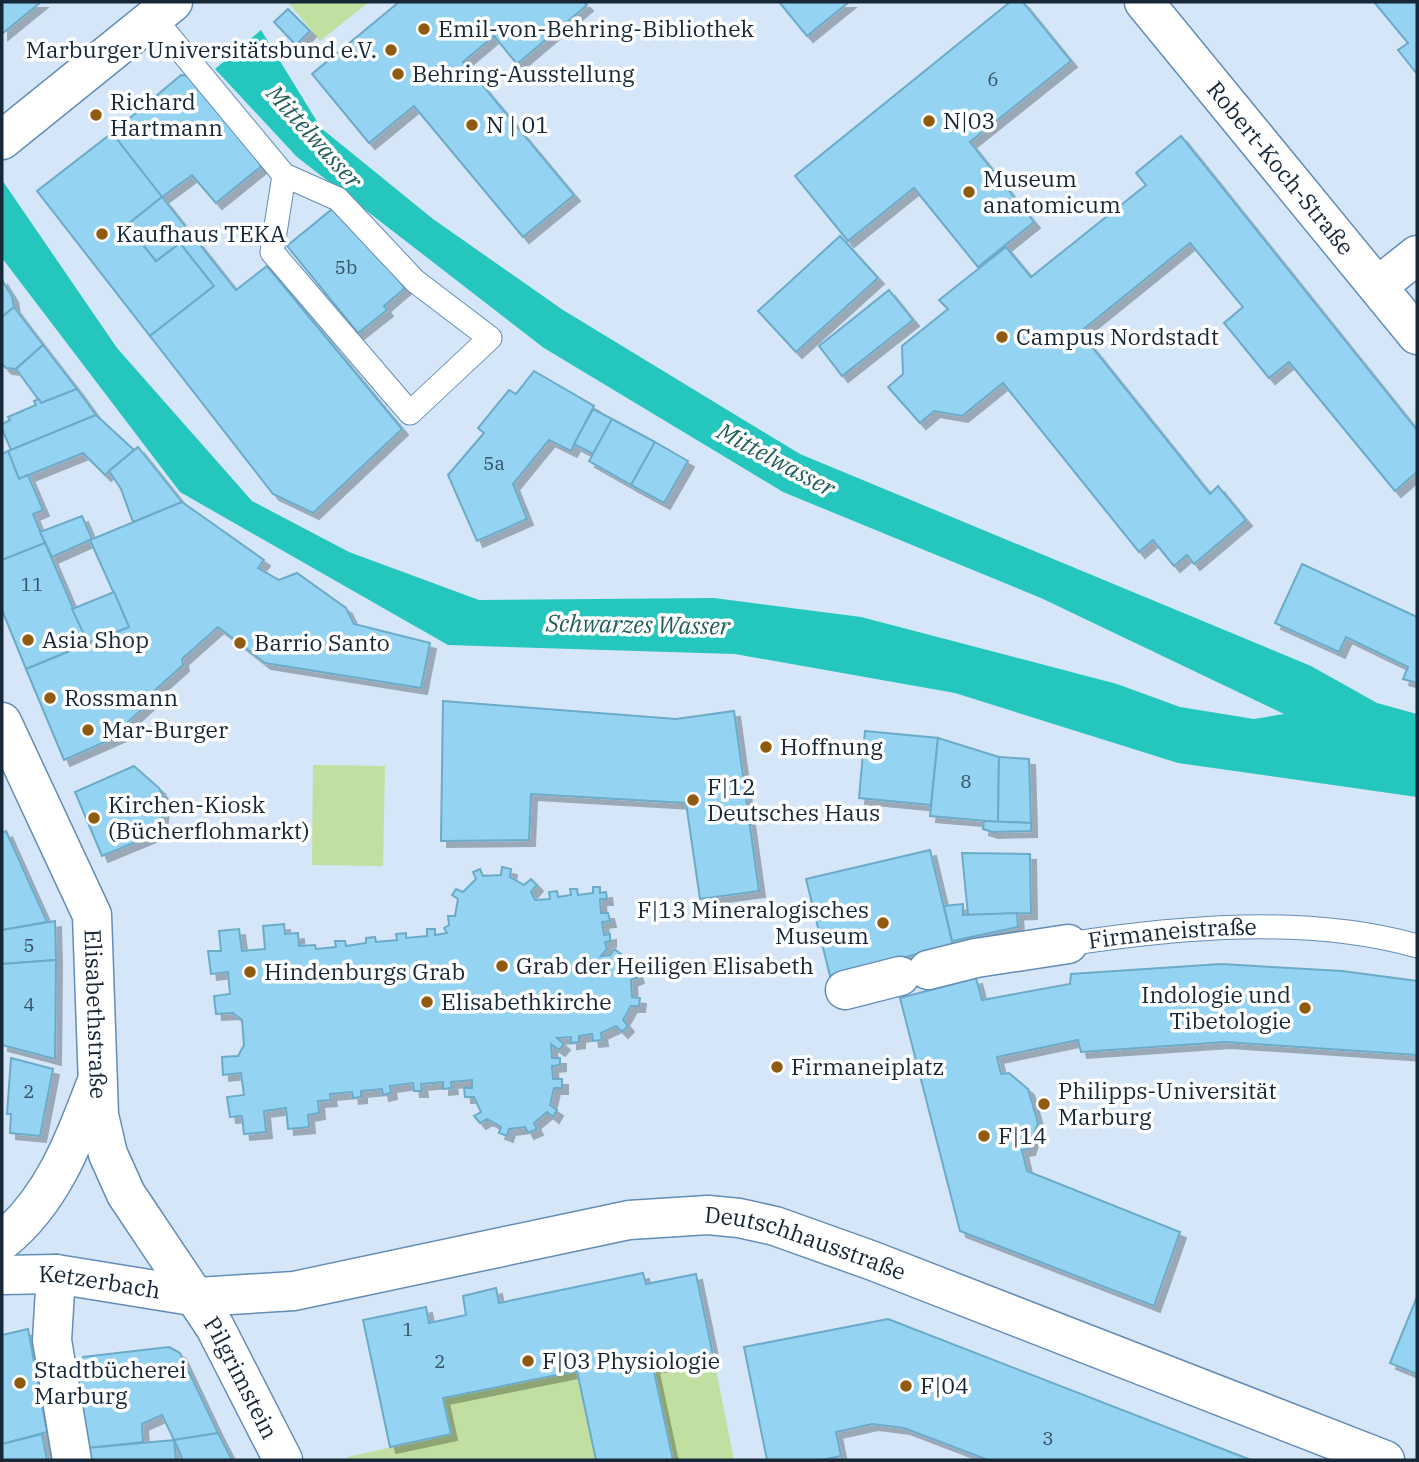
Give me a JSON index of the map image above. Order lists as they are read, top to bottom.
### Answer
{
  "streets": {
    "main road": [
      "Robert-Koch-Straße",
      "Firmaneistraße",
      "Elisabethstraße",
      "Deutschhausstraße",
      "Ketzerbach",
      "Pilgrimstein"
    ]
  },
  "crossings": [
    ["Elisabethstraße", "Deutschhausstraße"],
    ["Elisabethstraße", "Ketzerbach"],
    ["Elisabethstraße", "Pilgrimstein"],
    ["Deutschhausstraße", "Ketzerbach"],
    ["Deutschhausstraße", "Pilgrimstein"],
    ["Ketzerbach", "Pilgrimstein"]
  ],
  "water": ["Mittelwasser", "Schwarzes Wasser"],
  "places": [
    "Emil-von-Behring-Bibliothek",
    "Marburger Universitätsbund e.V.",
    "Behring-Ausstellung",
    "Richard Hartmann",
    "N|03",
    "N | 01",
    "Museum anatomicum",
    "Kaufhaus TEKA",
    "Campus Nordstadt",
    "Asia Shop",
    "Barrio Santo",
    "Rossmann",
    "Mar-Burger",
    "Hoffnung",
    "F|12 Deutsches Haus",
    "Kirchen-Kiosk (Bücherflohmarkt)",
    "F|13 Mineralogisches Museum",
    "Grab der Heiligen Elisabeth",
    "Hindenburgs Grab",
    "Elisabethkirche",
    "Indologie und Tibetologie",
    "Firmaneiplatz",
    "Philipps-Universität Marburg",
    "F|14",
    "F|03 Physiologie",
    "Stadtbücherei Marburg",
    "F|04"
  ],
  "house_numbers": [
    "6",
    "5b",
    "5a",
    "11",
    "8",
    "5",
    "4",
    "2",
    "1",
    "2",
    "3"
  ]
}
